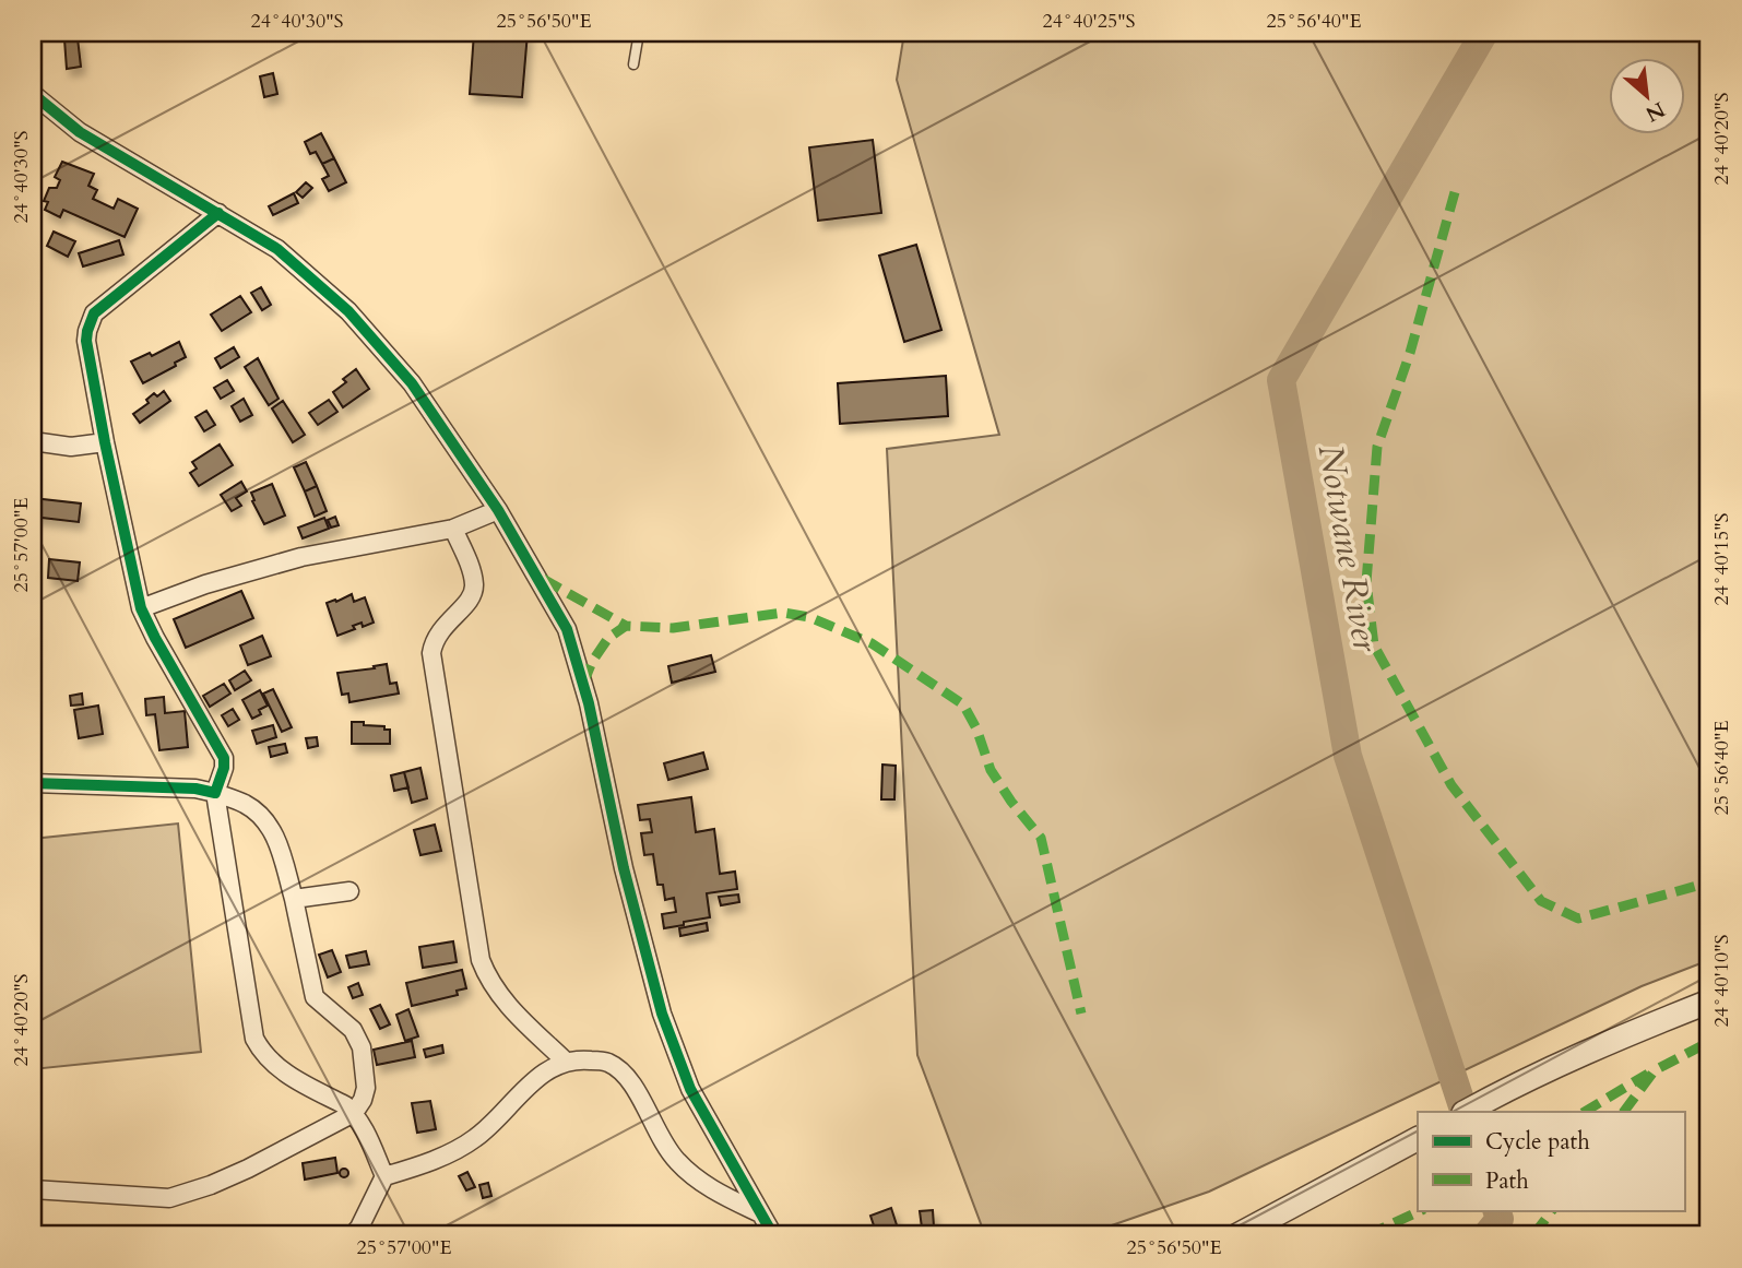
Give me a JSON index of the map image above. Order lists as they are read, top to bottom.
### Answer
{
  "water": ["Notwane River"],
  "legend": ["Cycle path", "Path"],
  "north": "bottom right",
  "coordinates": [
    "24°40'30\"S",
    "25°56'50\"E",
    "24°40'25\"S",
    "25°56'40\"E",
    "24°40'20\"S",
    "25°57'00\"E",
    "24°40'15\"S",
    "24°40'10\"S"
  ]
}
